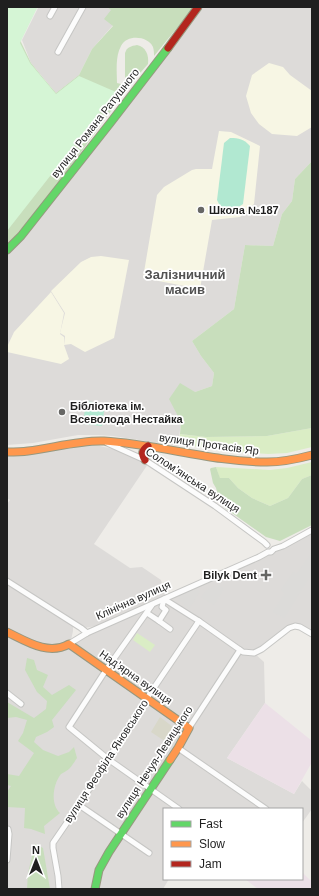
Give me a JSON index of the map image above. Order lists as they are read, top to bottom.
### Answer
{
  "streets": {
    "street": [
      "вулиця Романа Ратушного",
      "вулиця Протасів Яр",
      "Соломʼянська вулиця",
      "Клінічна вулиця",
      "Надʼярна вулиця",
      "вулиця Феофіла Яновського",
      "вулиця Нечуя-Левицького"
    ]
  },
  "crossings": [
    ["вулиця Протасів Яр", "Соломʼянська вулиця"],
    ["Соломʼянська вулиця", "Клінічна вулиця"],
    ["Клінічна вулиця", "Надʼярна вулиця"],
    ["Надʼярна вулиця", "вулиця Феофіла Яновського"],
    ["Надʼярна вулиця", "вулиця Нечуя-Левицького"]
  ],
  "districts": ["Залізничний масив"],
  "places": {
    "other": ["Школа №187", "Бібліотека ім. Всеволода Нестайка"],
    "health": ["Bilyk Dent"]
  },
  "legend": ["Fast", "Slow", "Jam"],
  "north": "top"
}
